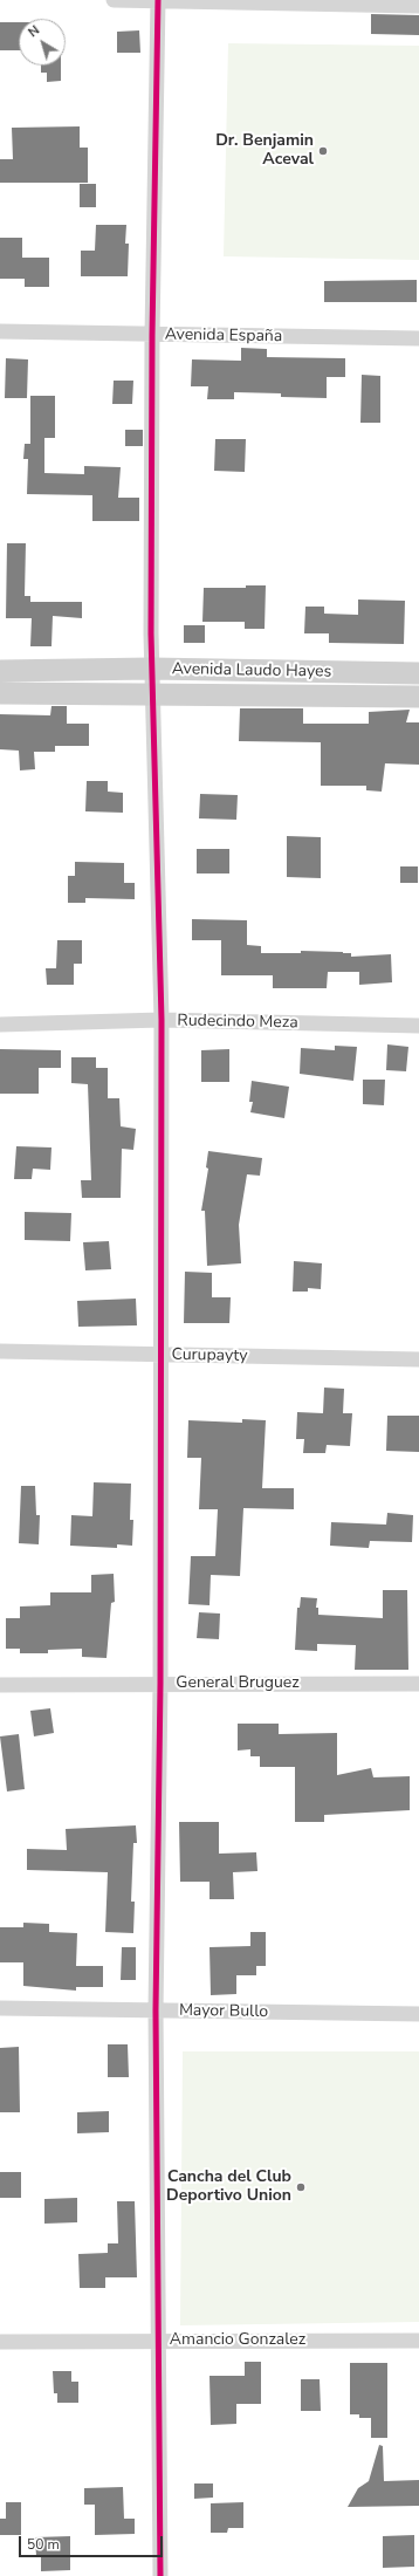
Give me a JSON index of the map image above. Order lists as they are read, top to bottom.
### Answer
{
  "streets": {
    "street": [
      "Avenida España",
      "Avenida Laudo Hayes",
      "Rudecindo Meza",
      "Curupayty",
      "General Bruguez",
      "Mayor Bullo",
      "Amancio Gonzalez"
    ]
  },
  "places": ["Dr. Benjamin Aceval", "Cancha del Club Deportivo Union"],
  "scale_bar": "50 m",
  "north": "top left"
}
